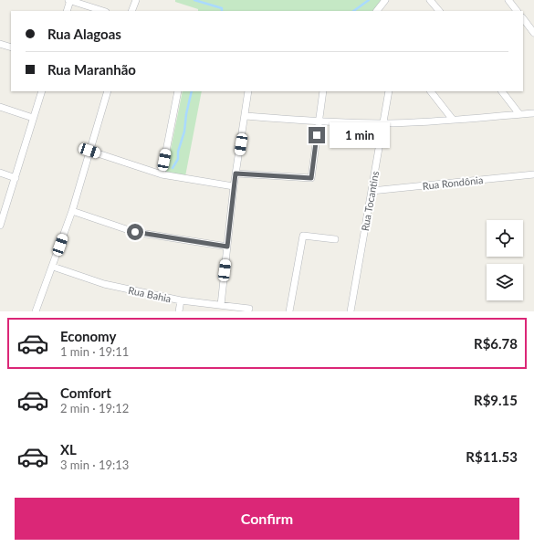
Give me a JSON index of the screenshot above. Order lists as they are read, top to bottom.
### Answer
{
  "streets": {
    "street": ["Rua Rondônia", "Rua Tocantins", "Rua Bahia"]
  },
  "crossings": [
    ["Rua Rondônia", "Rua Tocantins"]
  ],
  "page": {
    "banner": ["Rua Alagoas", "Rua Maranhão"],
    "bubble": "1 min",
    "list": [
      {
        "name": "Economy",
        "note": "1 min · 19:11",
        "value": "R$6.78"
      },
      {
        "name": "Comfort",
        "note": "2 min · 19:12",
        "value": "R$9.15"
      },
      {
        "name": "XL",
        "note": "3 min · 19:13",
        "value": "R$11.53"
      }
    ],
    "buttons": "Confirm"
  }
}
